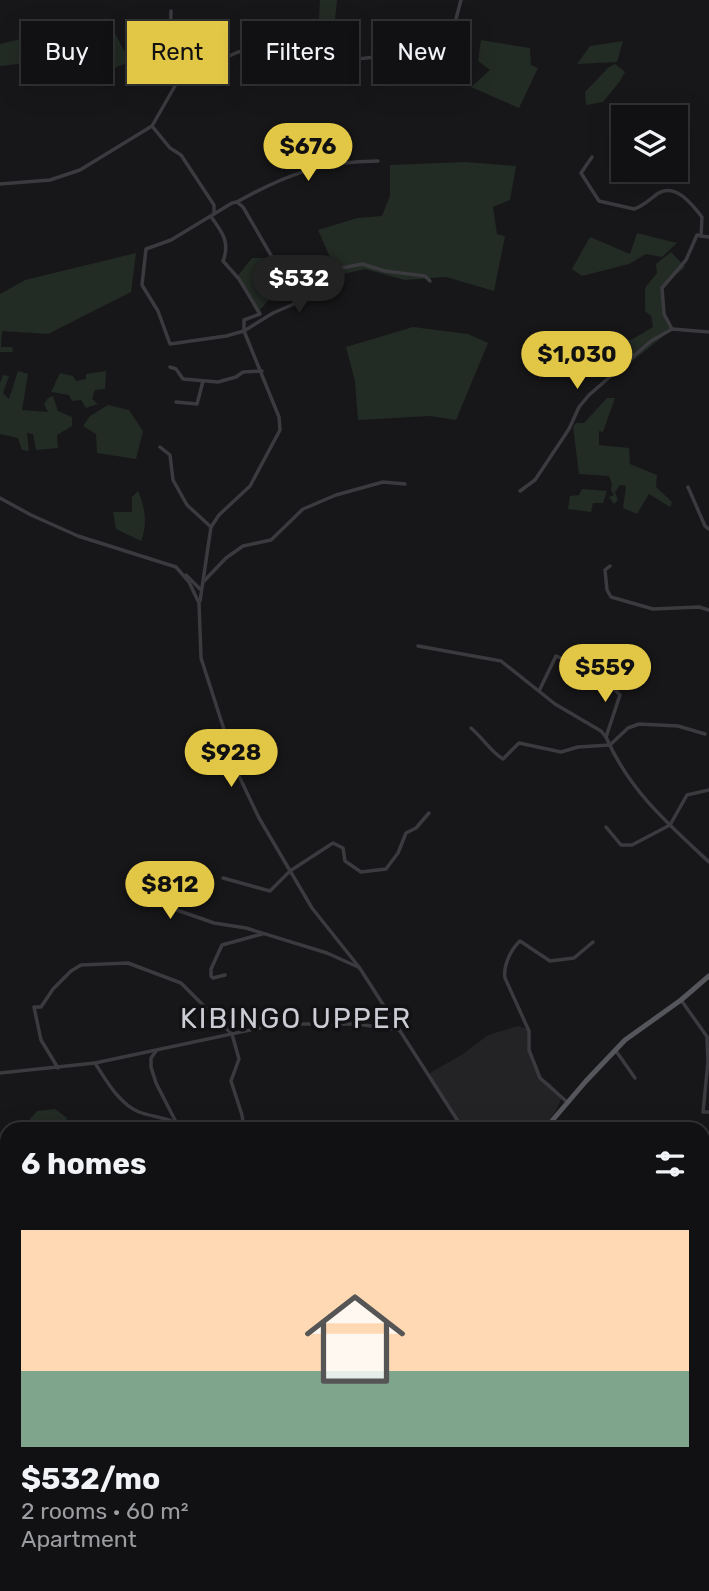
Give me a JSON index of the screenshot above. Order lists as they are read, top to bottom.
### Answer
{
  "districts": ["KIBINGO UPPER"],
  "page": {
    "chip": [
      "Buy",
      "Rent",
      "Filters",
      "New"
    ],
    "price": [
      "$676",
      "$532",
      "$1,030",
      "$559",
      "$928",
      "$812"
    ],
    "heading": "6 homes",
    "list": [
      {
        "name": "$532/mo",
        "note": "2 rooms · 60 m² · Apartment"
      }
    ]
  }
}
